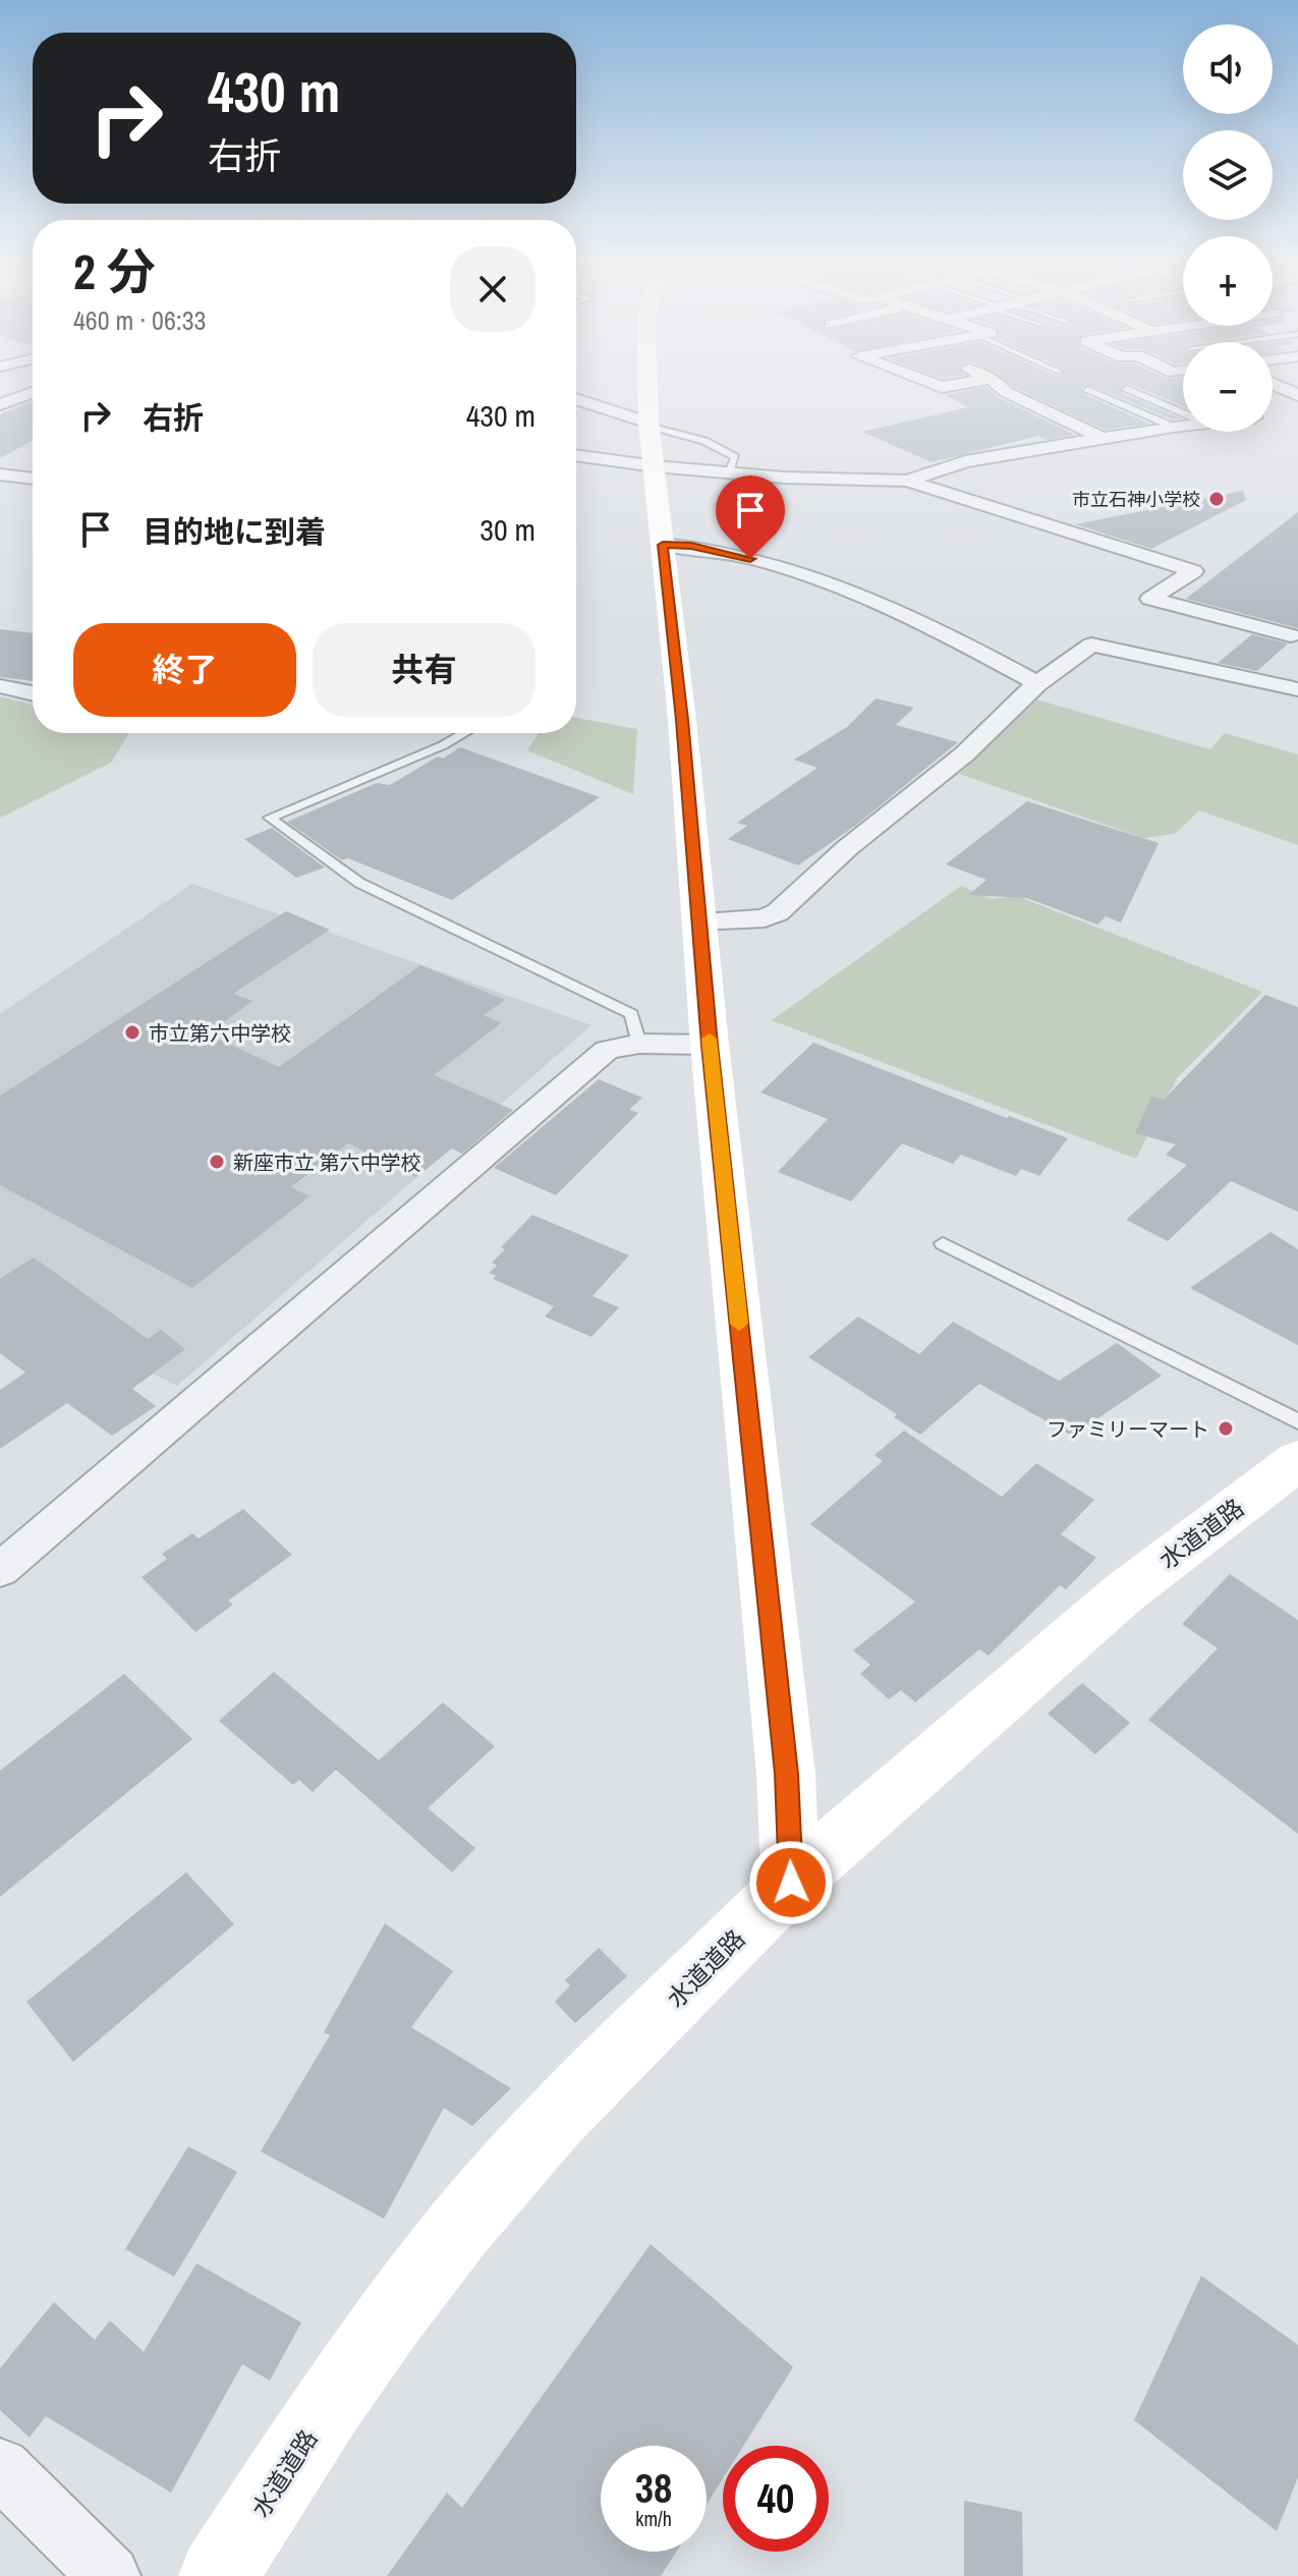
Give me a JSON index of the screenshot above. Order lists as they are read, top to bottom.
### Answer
{
  "streets": {
    "street": ["水道道路"]
  },
  "places": [
    "市立石神小学校",
    "市立第六中学校",
    "新座市立 第六中学校",
    "ファミリーマート"
  ],
  "page": {
    "map_buttons": ["+", "−"],
    "turn": ["430 m", "右折"],
    "heading": ["2 分", "460 m · 06:33"],
    "list": [
      {
        "name": "右折",
        "value": "430 m"
      },
      {
        "name": "目的地に到着",
        "value": "30 m"
      }
    ],
    "buttons": ["終了", "共有"],
    "speed": "38 km/h",
    "limit": "40"
  }
}
